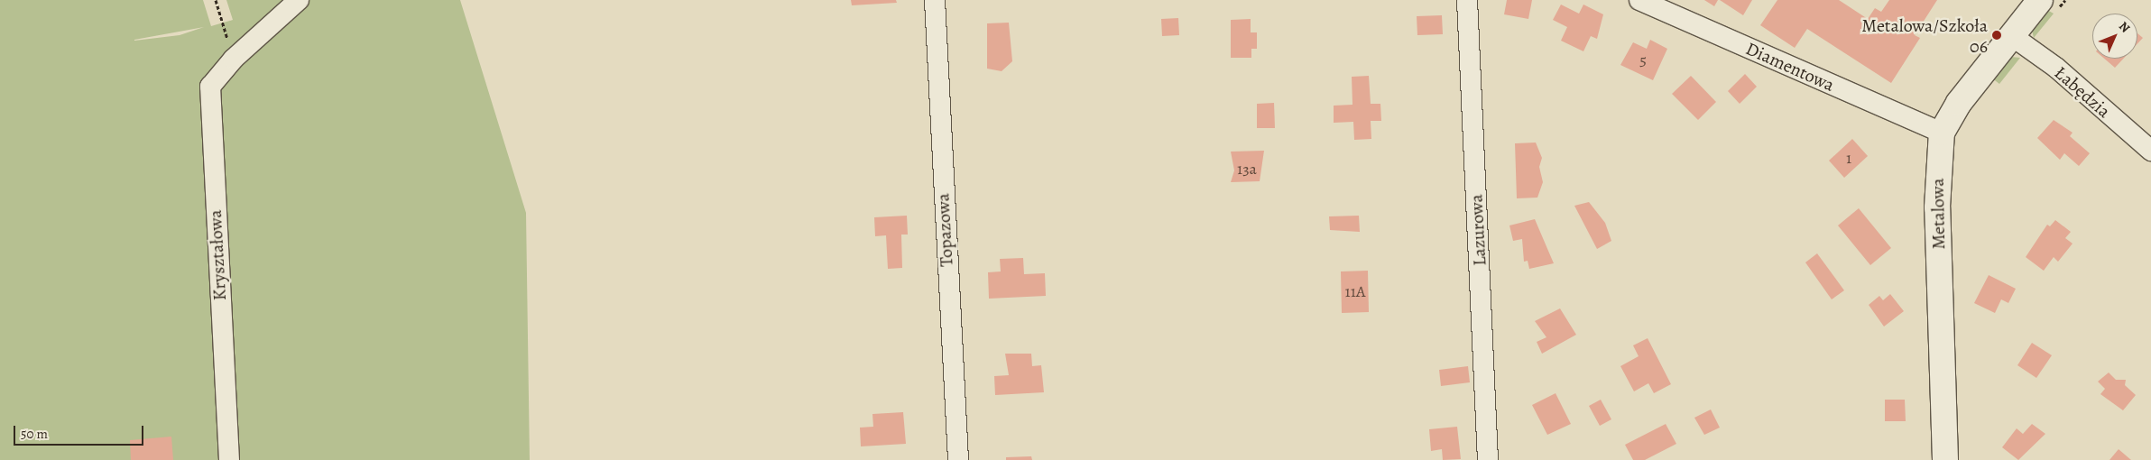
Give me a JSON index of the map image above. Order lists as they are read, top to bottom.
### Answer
{
  "streets": {
    "street": [
      "Diamentowa",
      "Łabędzia",
      "Metalowa",
      "Topazowa",
      "Lazurowa",
      "Kryształowa"
    ]
  },
  "crossings": [
    ["Diamentowa", "Metalowa"],
    ["Łabędzia", "Metalowa"]
  ],
  "places": ["Metalowa/Szkoła 06"],
  "house_numbers": [
    "5",
    "1",
    "13a",
    "11A"
  ],
  "scale_bar": "50 m",
  "north": "top right"
}
